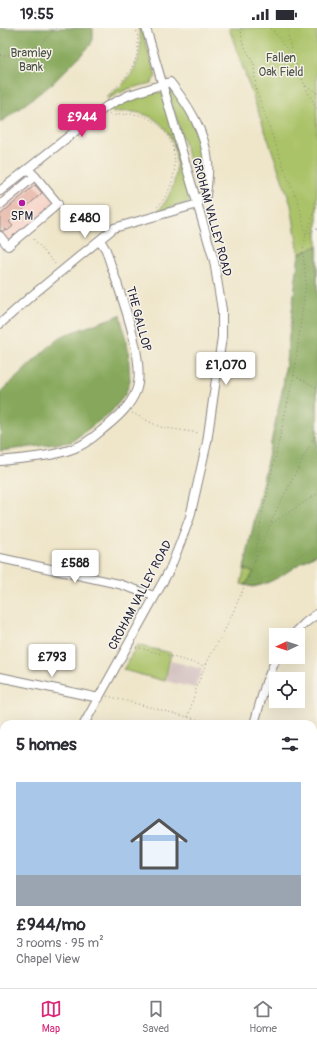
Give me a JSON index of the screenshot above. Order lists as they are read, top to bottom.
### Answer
{
  "streets": {
    "street": ["CROHAM VALLEY ROAD", "THE GALLOP"]
  },
  "parks": ["Bramley Bank", "Fallen Oak Field"],
  "places": ["SPM"],
  "north": "left",
  "page": {
    "status": "19:55",
    "price": [
      "£944",
      "£480",
      "£1,070",
      "£588",
      "£793"
    ],
    "heading": "5 homes",
    "list": [
      {
        "name": "£944/mo",
        "note": "3 rooms · 95 m² · Chapel View"
      }
    ],
    "tabs": ["Map", "Saved", "Home"]
  }
}
